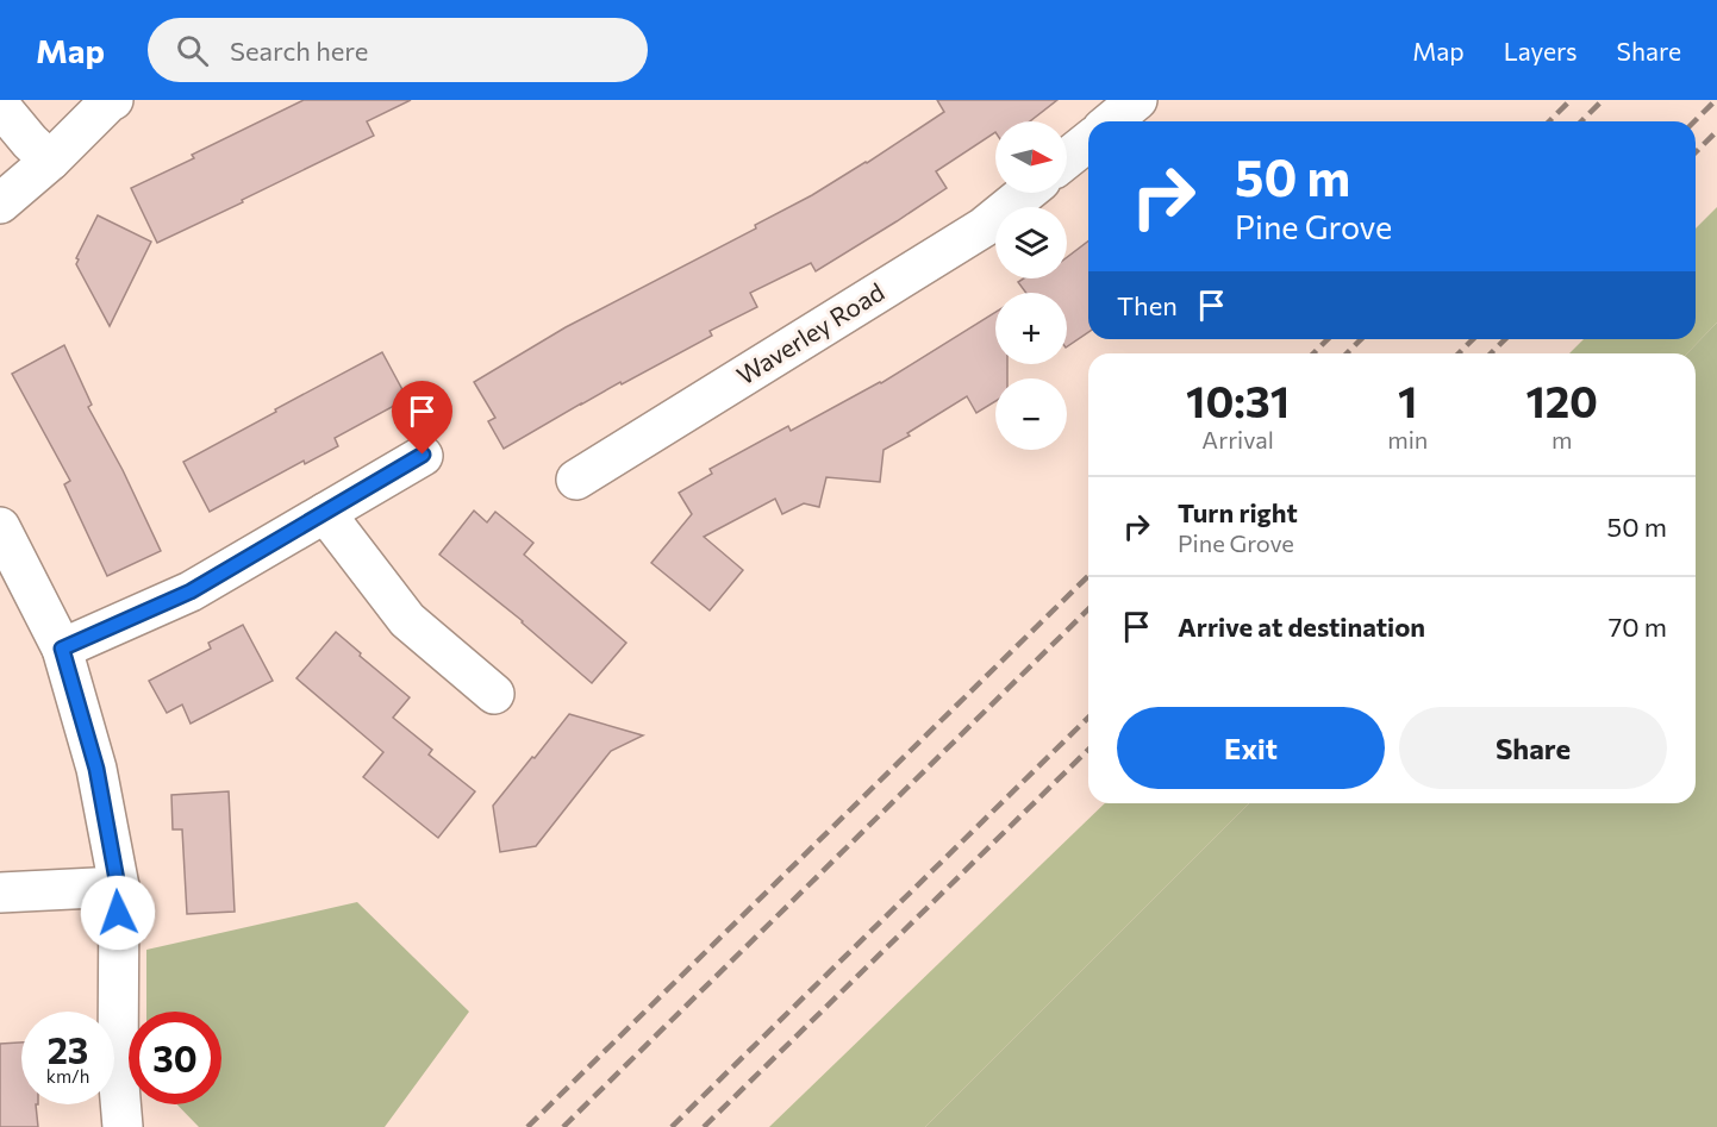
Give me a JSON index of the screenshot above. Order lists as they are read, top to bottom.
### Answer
{
  "streets": {
    "street": ["Waverley Road"]
  },
  "north": "right",
  "page": {
    "header": "Map",
    "search": "Search here",
    "nav": ["Map", "Layers", "Share"],
    "map_buttons": ["+", "−"],
    "turn": ["50 m", "Pine Grove"],
    "then": "Then",
    "eta": [
      "10:31",
      "Arrival",
      "1",
      "min",
      "120",
      "m"
    ],
    "list": [
      {
        "name": "Turn right",
        "note": "Pine Grove",
        "value": "50 m"
      },
      {
        "name": "Arrive at destination",
        "value": "70 m"
      }
    ],
    "buttons": ["Exit", "Share"],
    "speed": "23 km/h",
    "limit": "30"
  }
}
